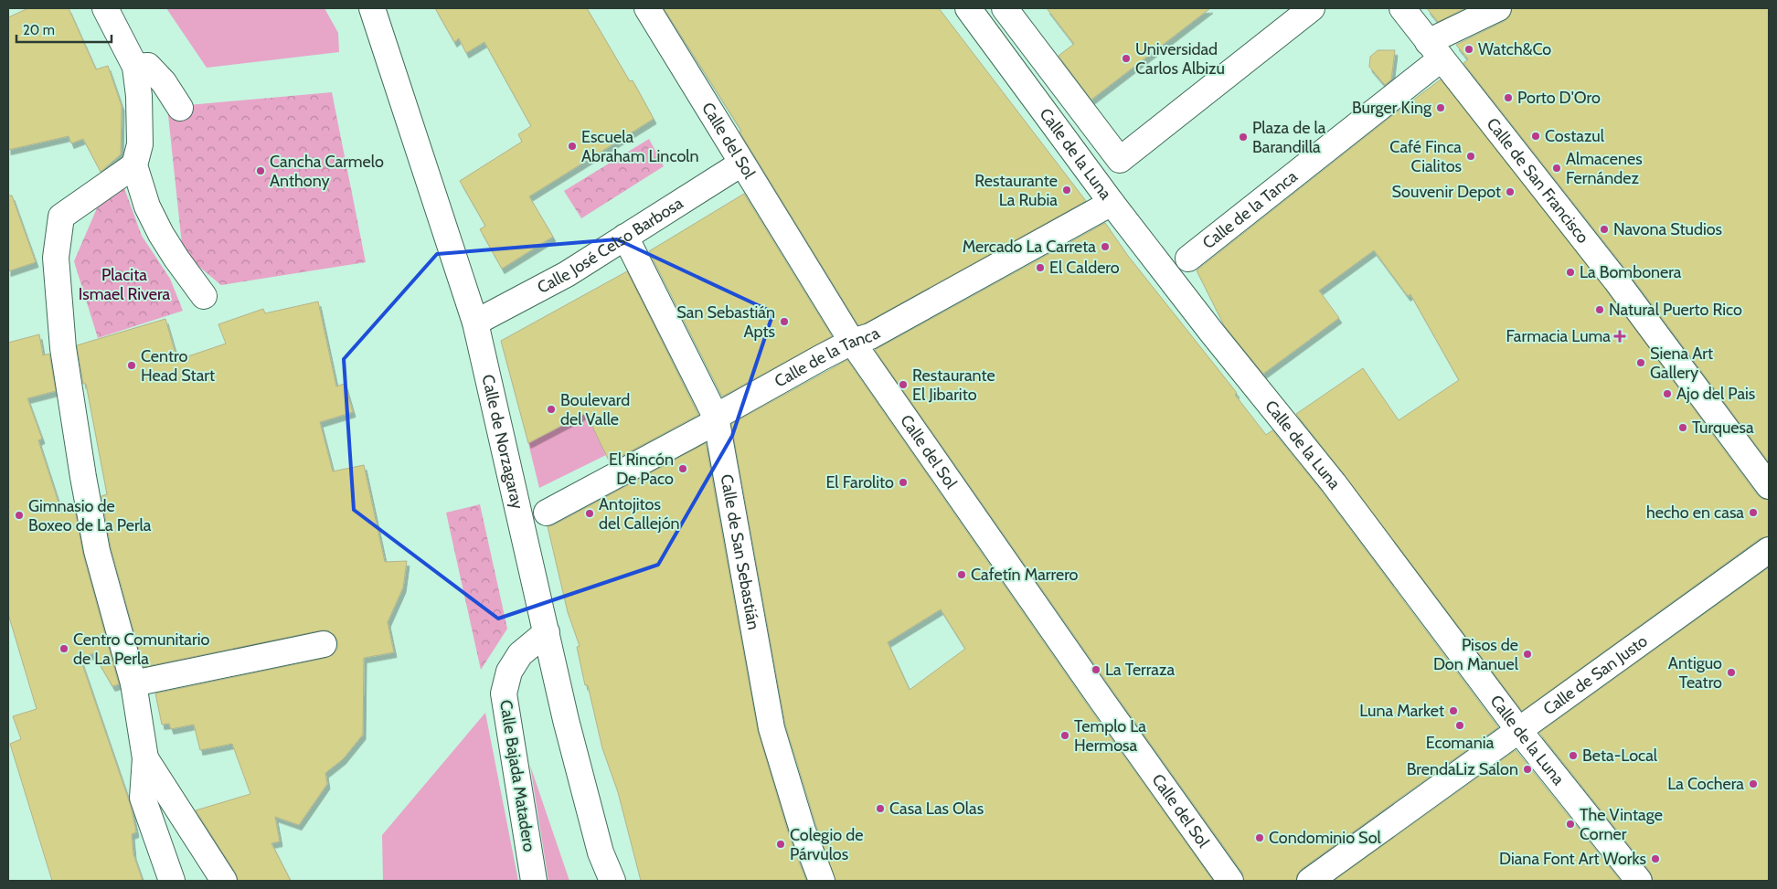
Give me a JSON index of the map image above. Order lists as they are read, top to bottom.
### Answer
{
  "streets": {
    "street": [
      "Calle del Sol",
      "Calle de la Luna",
      "Calle de San Francisco",
      "Calle de la Tanca",
      "Calle José Celso Barbosa",
      "Calle de Norzagaray",
      "Calle de San Sebastián",
      "Calle de San Justo",
      "Calle Bajada Matadero"
    ]
  },
  "crossings": [
    ["Calle del Sol", "Calle de la Tanca"],
    ["Calle del Sol", "Calle José Celso Barbosa"],
    ["Calle de la Luna", "Calle de la Tanca"],
    ["Calle de la Luna", "Calle de San Justo"],
    ["Calle de San Francisco", "Calle de la Tanca"],
    ["Calle de la Tanca", "Calle de San Sebastián"],
    ["Calle José Celso Barbosa", "Calle de Norzagaray"],
    ["Calle José Celso Barbosa", "Calle de San Sebastián"],
    ["Calle de Norzagaray", "Calle Bajada Matadero"]
  ],
  "parks": ["Placita Ismael Rivera"],
  "places": {
    "other": [
      "Watch&Co",
      "Universidad Carlos Albizu",
      "Porto D'Oro",
      "Burger King",
      "Costazul",
      "Plaza de la Barandilla",
      "Escuela Abraham Lincoln",
      "Café Finca Cialitos",
      "Almacenes Fernández",
      "Cancha Carmelo Anthony",
      "Restaurante La Rubia",
      "Souvenir Depot",
      "Navona Studios",
      "Mercado La Carreta",
      "El Caldero",
      "La Bombonera",
      "Natural Puerto Rico",
      "San Sebastián Apts",
      "Siena Art Gallery",
      "Centro Head Start",
      "Restaurante El Jibarito",
      "Ajo del Pais",
      "Boulevard del Valle",
      "Turquesa",
      "El Rincón De Paco",
      "El Farolito",
      "hecho en casa",
      "Antojitos del Callejón",
      "Gimnasio de Boxeo de La Perla",
      "Cafetín Marrero",
      "Centro Comunitario de La Perla",
      "Pisos de Don Manuel",
      "La Terraza",
      "Antiguo Teatro",
      "Luna Market",
      "Ecomania",
      "Templo La Hermosa",
      "Beta-Local",
      "BrendaLiz Salon",
      "La Cochera",
      "Casa Las Olas",
      "The Vintage Corner",
      "Condominio Sol",
      "Colegio de Párvulos",
      "Diana Font Art Works"
    ],
    "health": ["Farmacia Luma"]
  },
  "scale_bar": "20 m"
}
